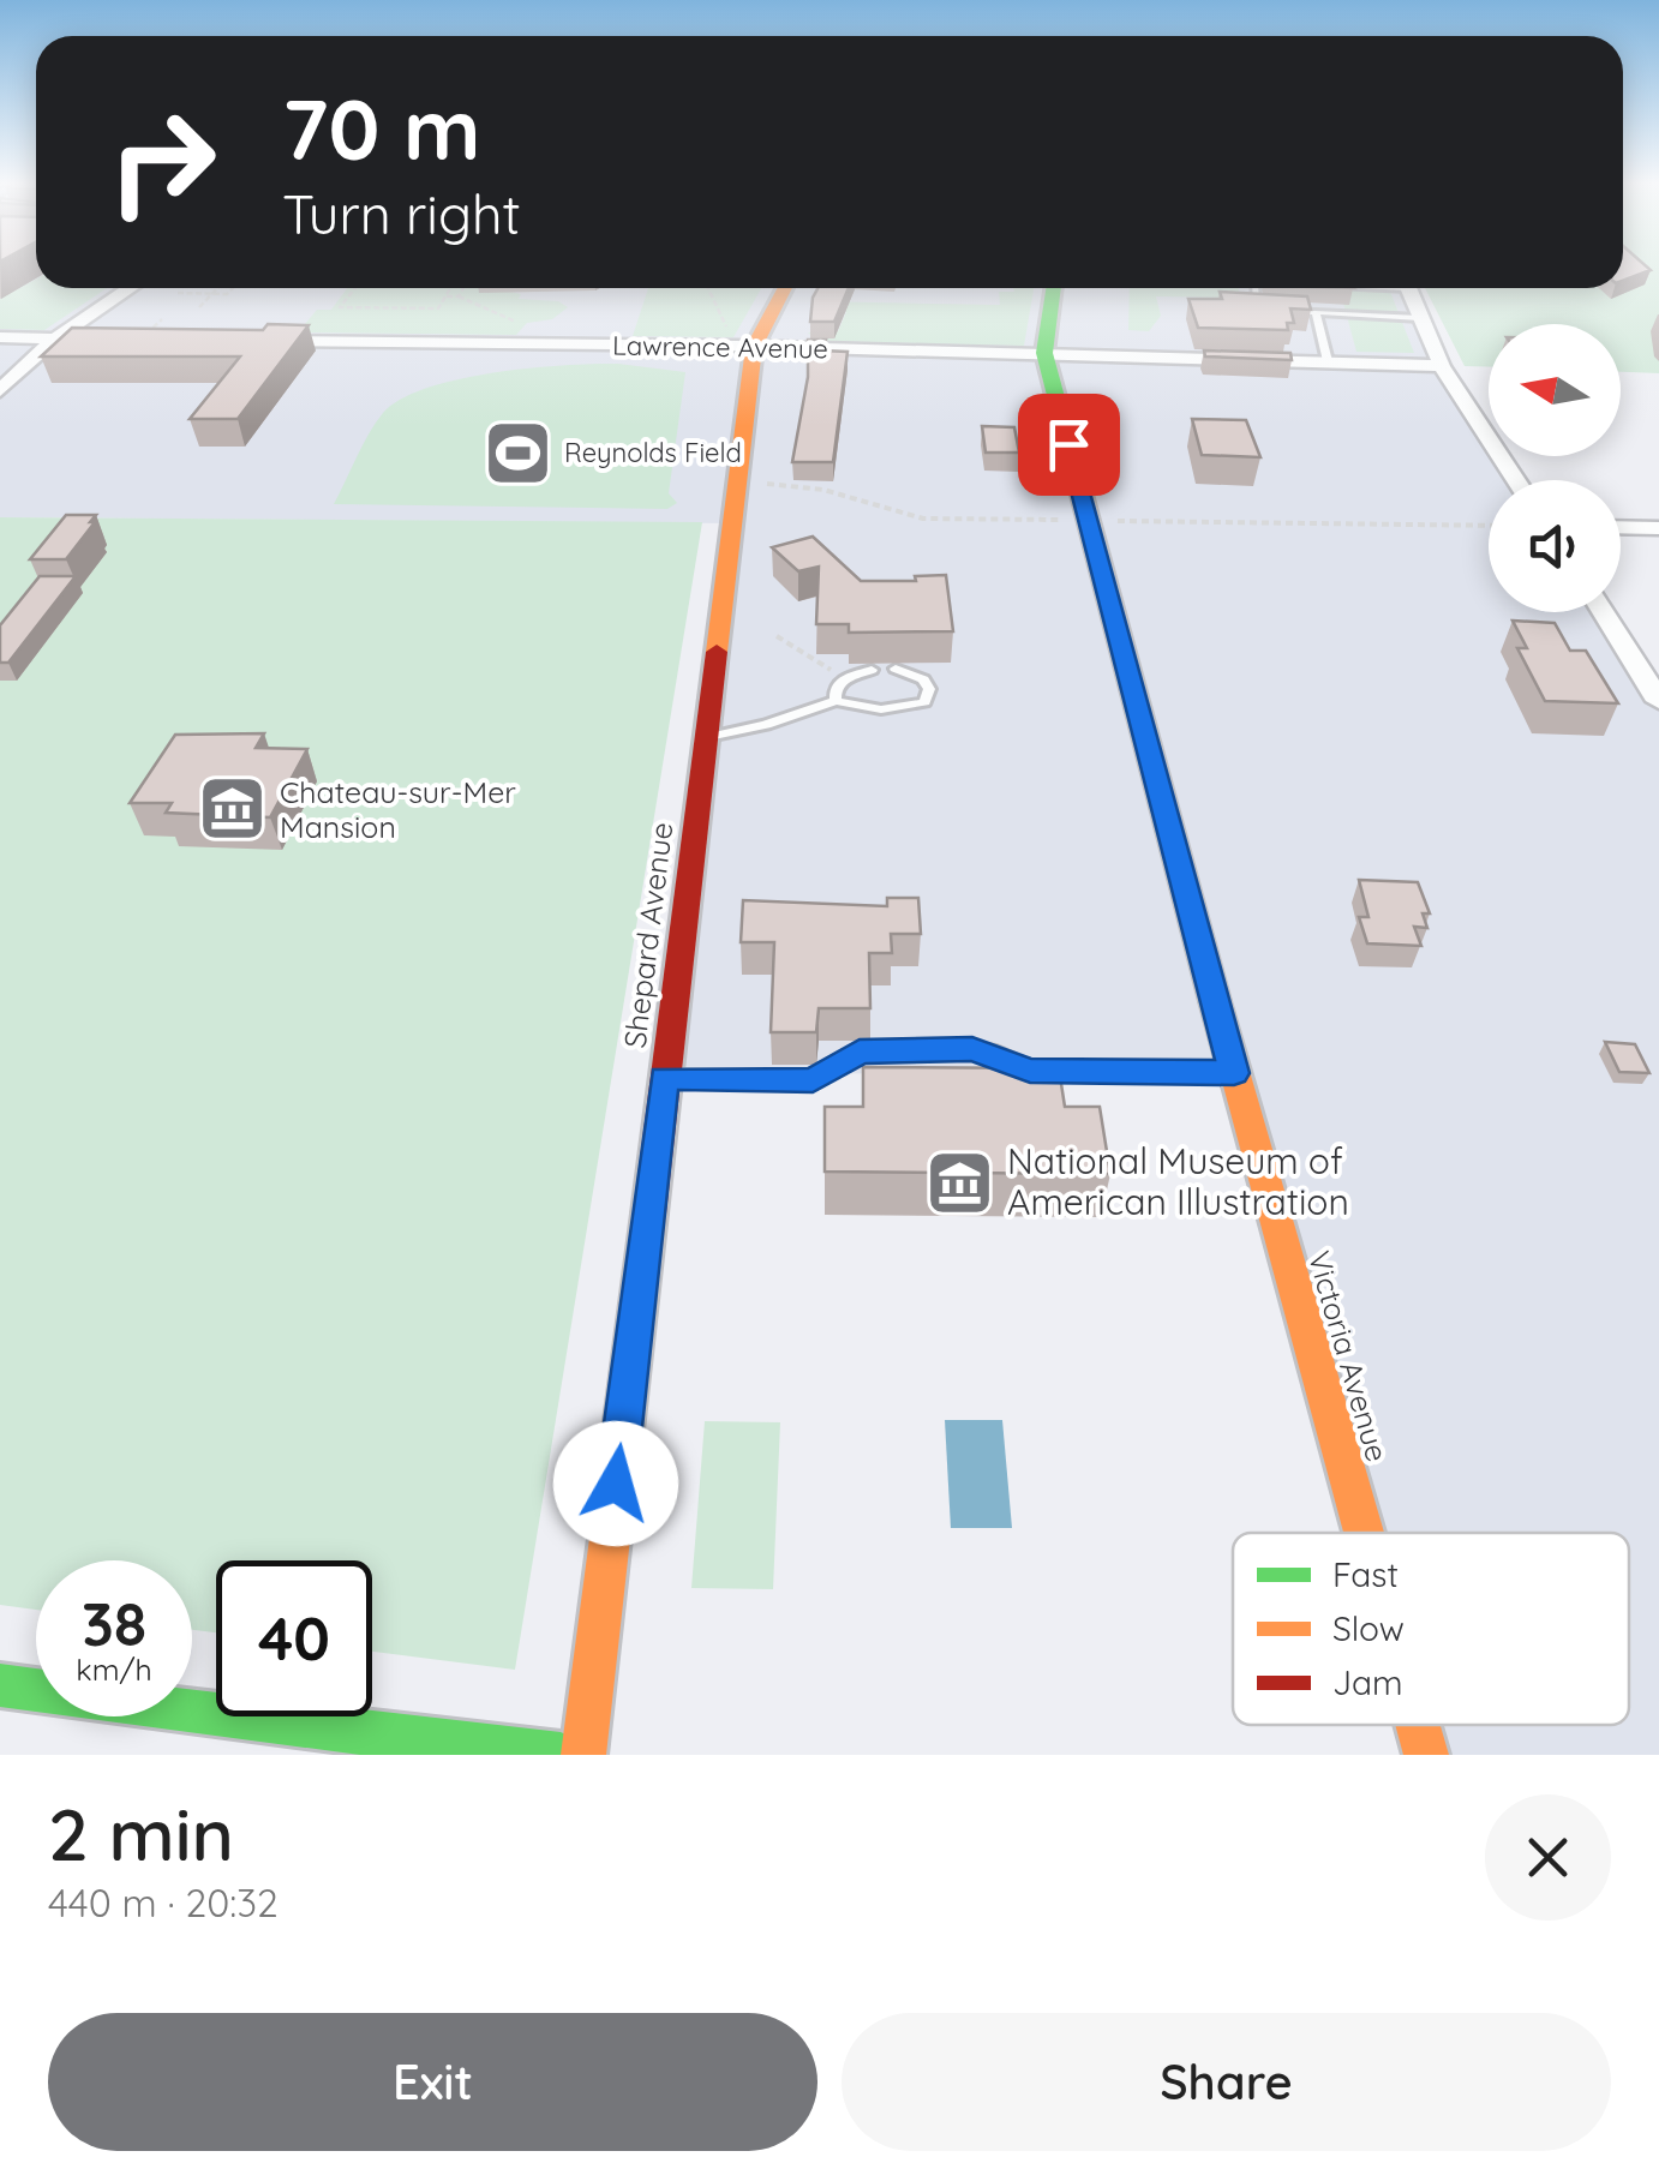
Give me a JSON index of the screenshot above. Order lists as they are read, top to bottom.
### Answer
{
  "streets": {
    "street": ["Lawrence Avenue", "Shepard Avenue", "Victoria Avenue"]
  },
  "crossings": [
    ["Lawrence Avenue", "Shepard Avenue"],
    ["Lawrence Avenue", "Victoria Avenue"]
  ],
  "places": {
    "sports": ["Reynolds Field"],
    "museum": ["Chateau-sur-Mer Mansion", "National Museum of American Illustration"]
  },
  "legend": ["Fast", "Slow", "Jam"],
  "north": "left",
  "page": {
    "turn": ["70 m", "Turn right"],
    "speed": "38 km/h",
    "limit": "40",
    "heading": ["2 min", "440 m · 20:32"],
    "buttons": ["Exit", "Share"]
  }
}
